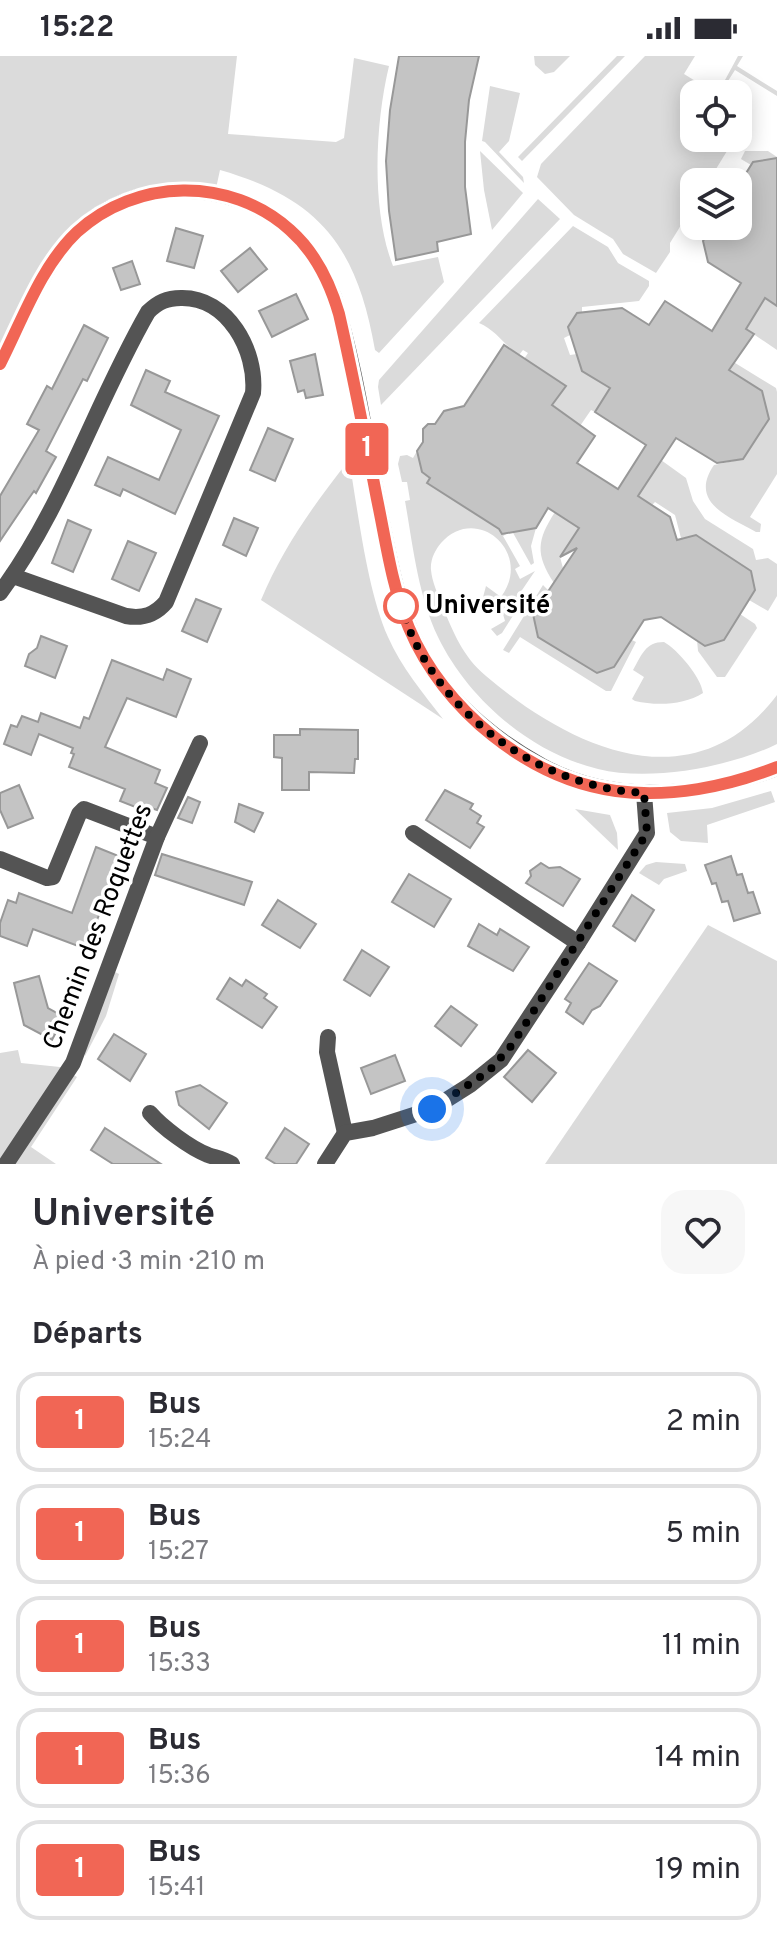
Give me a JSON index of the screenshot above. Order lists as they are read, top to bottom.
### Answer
{
  "streets": {
    "street": ["Chemin des Roquettes"]
  },
  "places": ["Université"],
  "lines": ["bus line 1"],
  "page": {
    "status": "15:22",
    "on_map": "1",
    "heading": [
      ["Université", "À pied · 3 min · 210 m"],
      "Départs"
    ],
    "list": [
      {
        "mark": "1",
        "name": "Bus",
        "note": "15:24",
        "value": "2 min"
      },
      {
        "mark": "1",
        "name": "Bus",
        "note": "15:27",
        "value": "5 min"
      },
      {
        "mark": "1",
        "name": "Bus",
        "note": "15:33",
        "value": "11 min"
      },
      {
        "mark": "1",
        "name": "Bus",
        "note": "15:36",
        "value": "14 min"
      },
      {
        "mark": "1",
        "name": "Bus",
        "note": "15:41",
        "value": "19 min"
      }
    ]
  }
}
